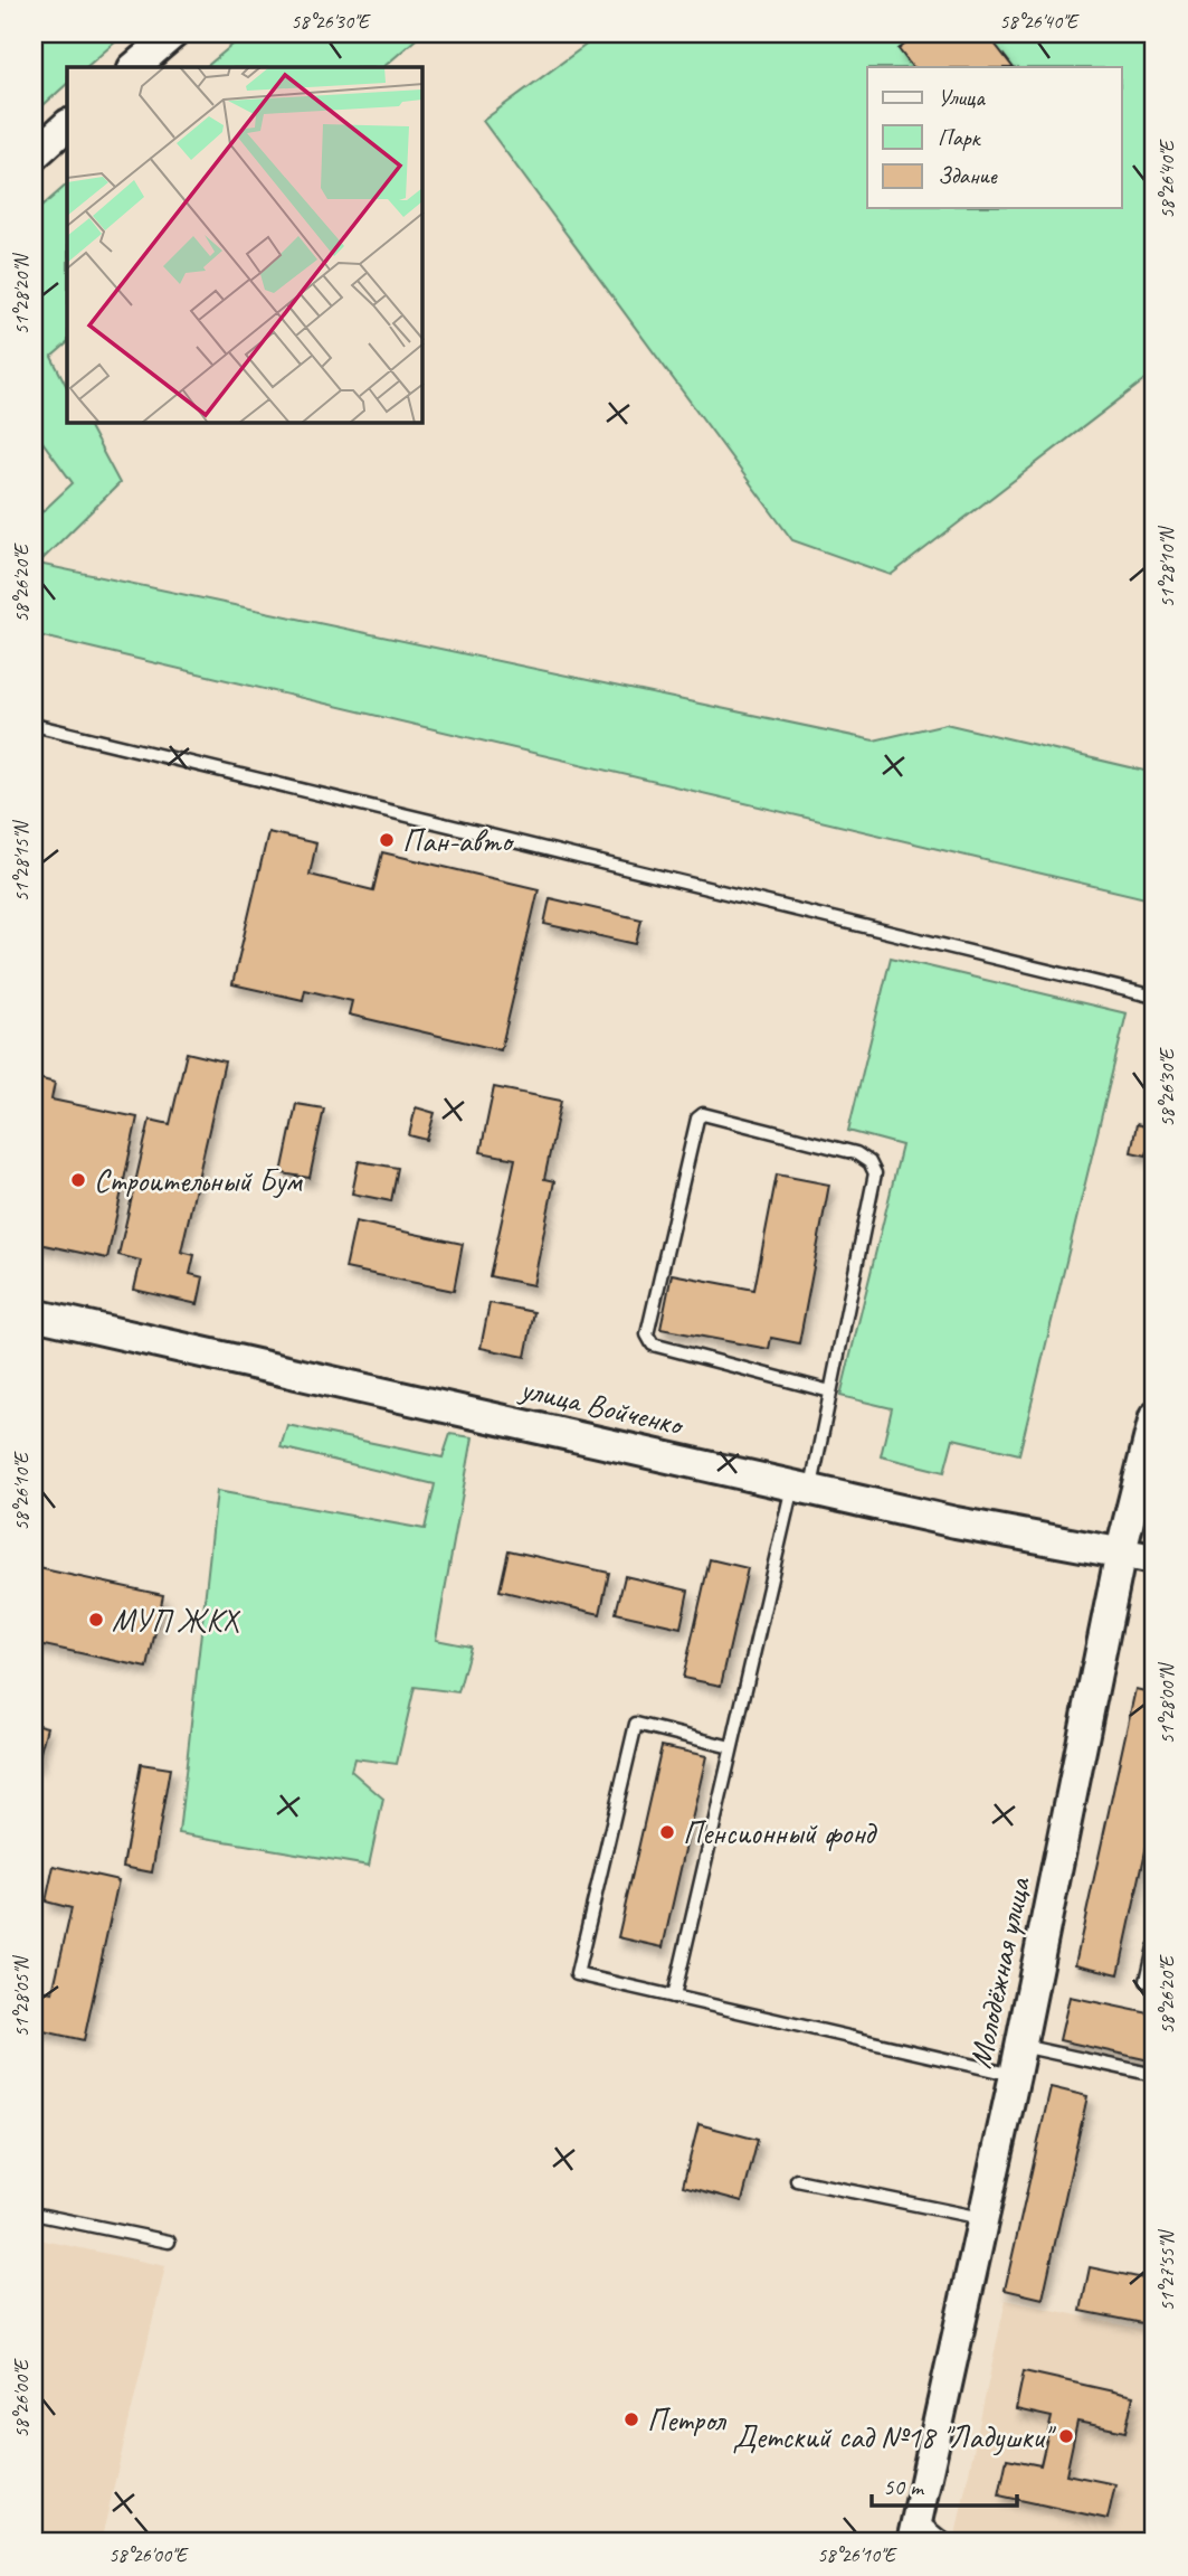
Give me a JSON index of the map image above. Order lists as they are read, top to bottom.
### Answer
{
  "streets": {
    "main road": ["улица Войченко", "Молодёжная улица"]
  },
  "crossings": [
    ["улица Войченко", "Молодёжная улица"]
  ],
  "places": [
    "Пан-авто",
    "Строительный Бум",
    "МУП ЖКХ",
    "Пенсионный фонд",
    "Петрол",
    "Детский сад №18 \"Ладушки\""
  ],
  "legend": ["Улица", "Парк", "Здание"],
  "scale_bar": "50 m",
  "coordinates": [
    "58°26'30\"E",
    "58°26'40\"E",
    "51°28'20\"N",
    "51°28'10\"N",
    "58°26'20\"E",
    "51°28'15\"N",
    "58°26'10\"E",
    "51°28'00\"N",
    "51°28'05\"N",
    "51°27'55\"N",
    "58°26'00\"E"
  ]
}
